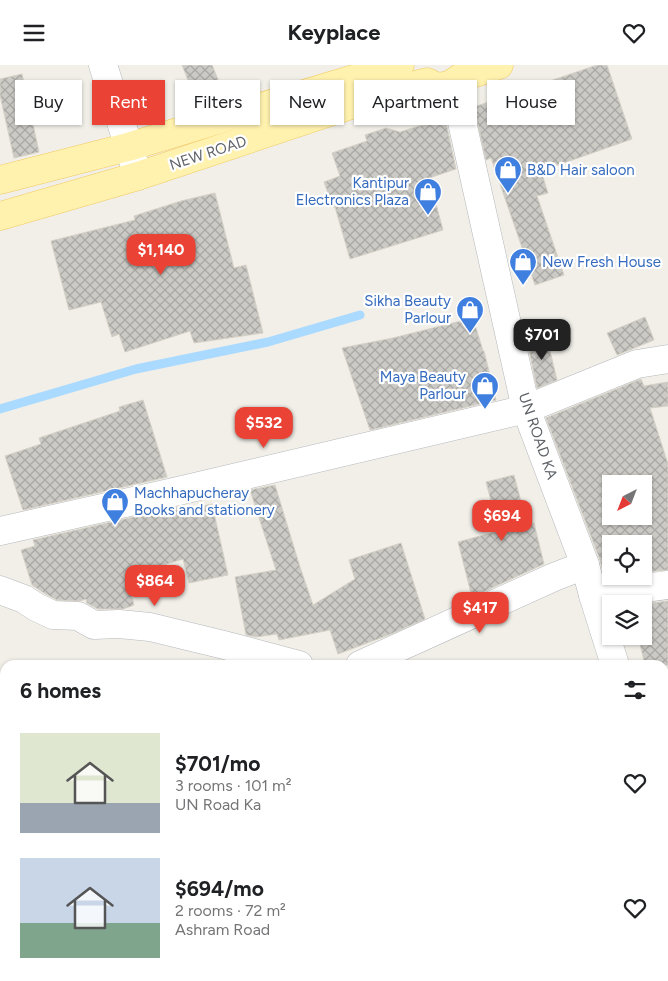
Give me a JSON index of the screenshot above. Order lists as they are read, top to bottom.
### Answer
{
  "streets": {
    "main road": ["NEW ROAD"],
    "street": ["UN ROAD KA"]
  },
  "crossings": [
    ["NEW ROAD", "UN ROAD KA"]
  ],
  "places": {
    "shop": [
      "B&D Hair saloon",
      "Kantipur Electronics Plaza",
      "New Fresh House",
      "Sikha Beauty Parlour",
      "Maya Beauty Parlour",
      "Machhapucheray Books and stationery"
    ]
  },
  "north": "bottom left",
  "page": {
    "header": "Keyplace",
    "chip": [
      "Buy",
      "Rent",
      "Filters",
      "New",
      "Apartment",
      "House"
    ],
    "price": [
      "$1,140",
      "$701",
      "$532",
      "$694",
      "$864",
      "$417"
    ],
    "heading": "6 homes",
    "list": [
      {
        "name": "$701/mo",
        "note": "3 rooms · 101 m² · UN Road Ka"
      },
      {
        "name": "$694/mo",
        "note": "2 rooms · 72 m² · Ashram Road"
      }
    ]
  }
}
